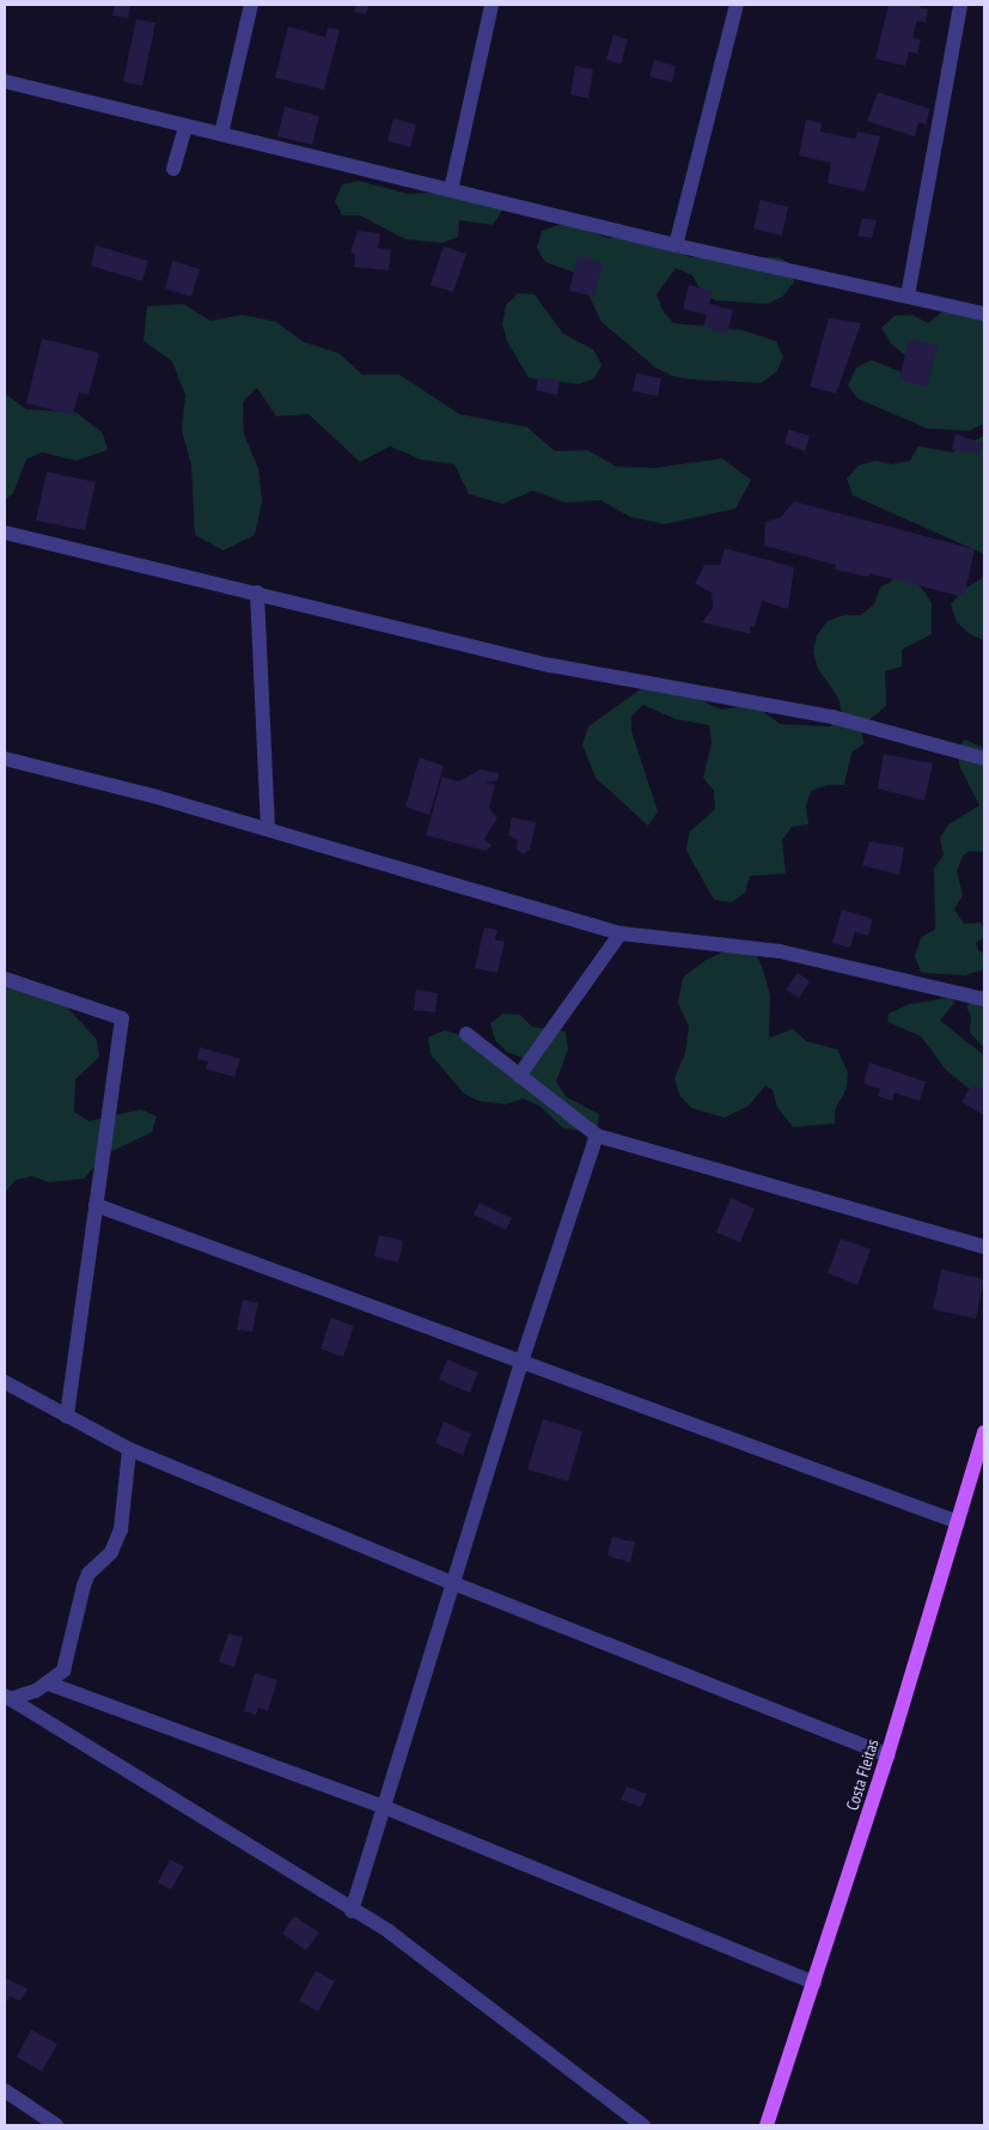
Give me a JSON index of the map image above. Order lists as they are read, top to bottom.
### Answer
{
  "streets": {
    "main road": ["Costa Fleitas"]
  }
}
